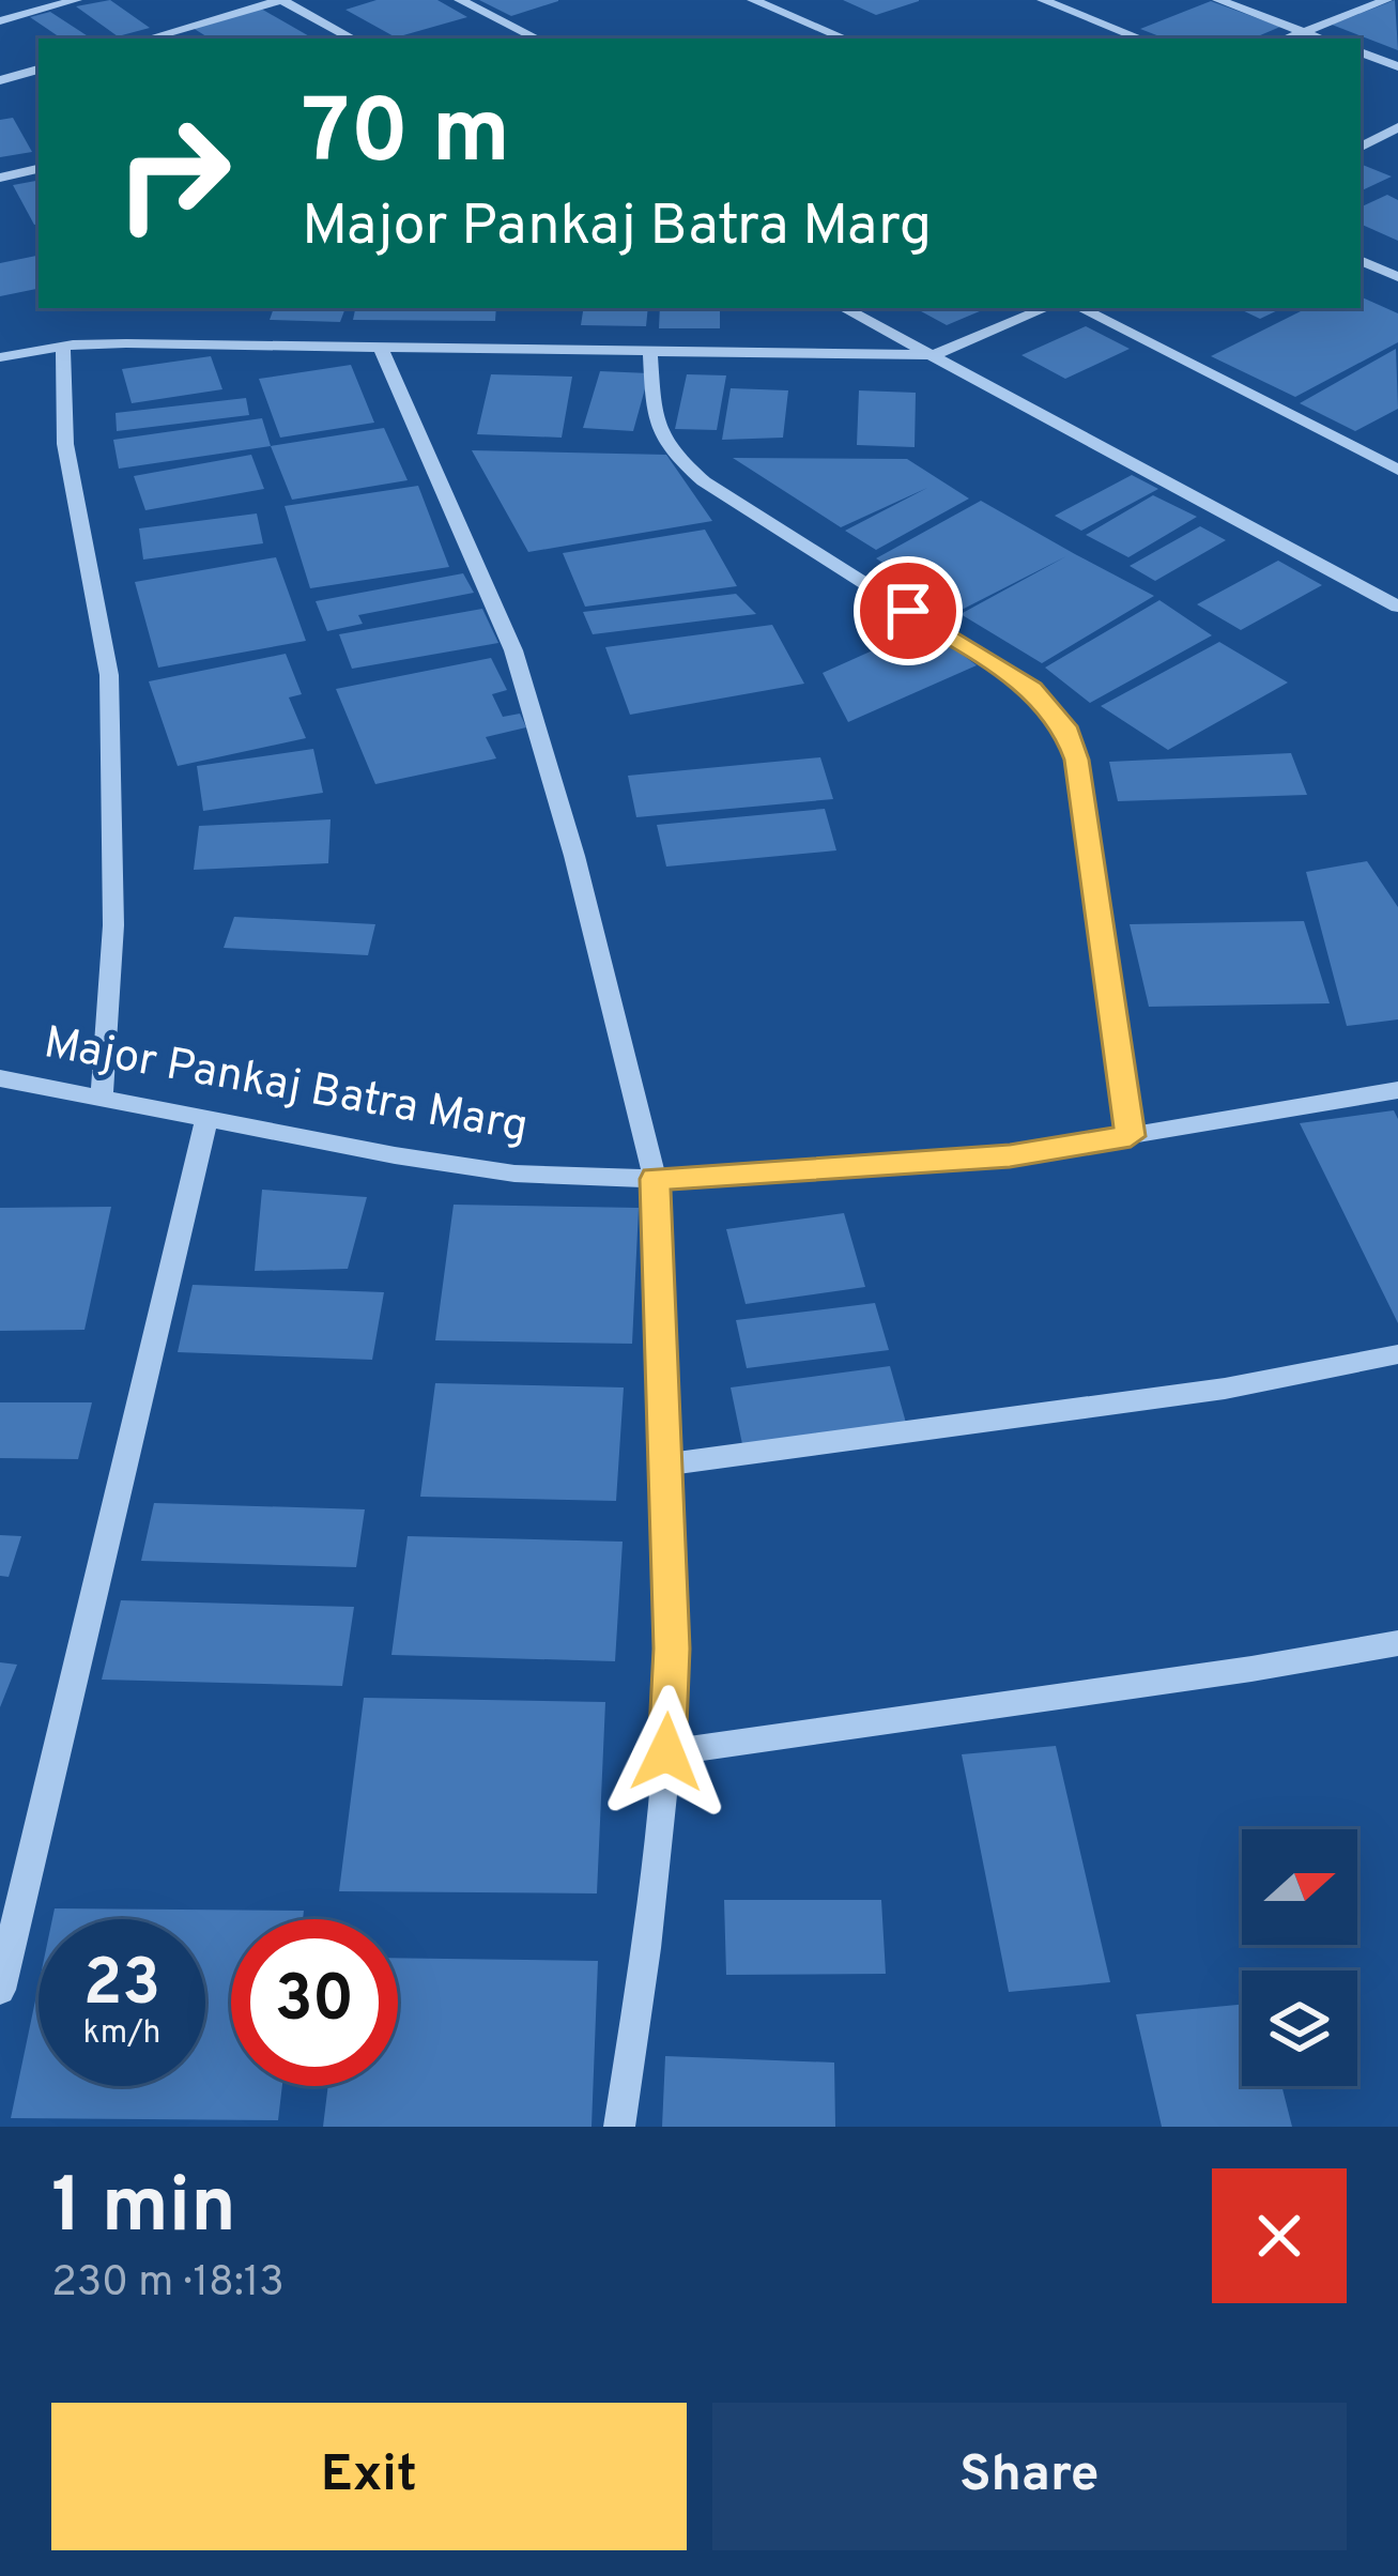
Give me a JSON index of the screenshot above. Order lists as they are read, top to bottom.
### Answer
{
  "streets": {
    "street": ["Major Pankaj Batra Marg"]
  },
  "north": "right",
  "page": {
    "turn": ["70 m", "Major Pankaj Batra Marg"],
    "speed": "23 km/h",
    "limit": "30",
    "heading": ["1 min", "230 m · 18:13"],
    "buttons": ["Exit", "Share"]
  }
}
